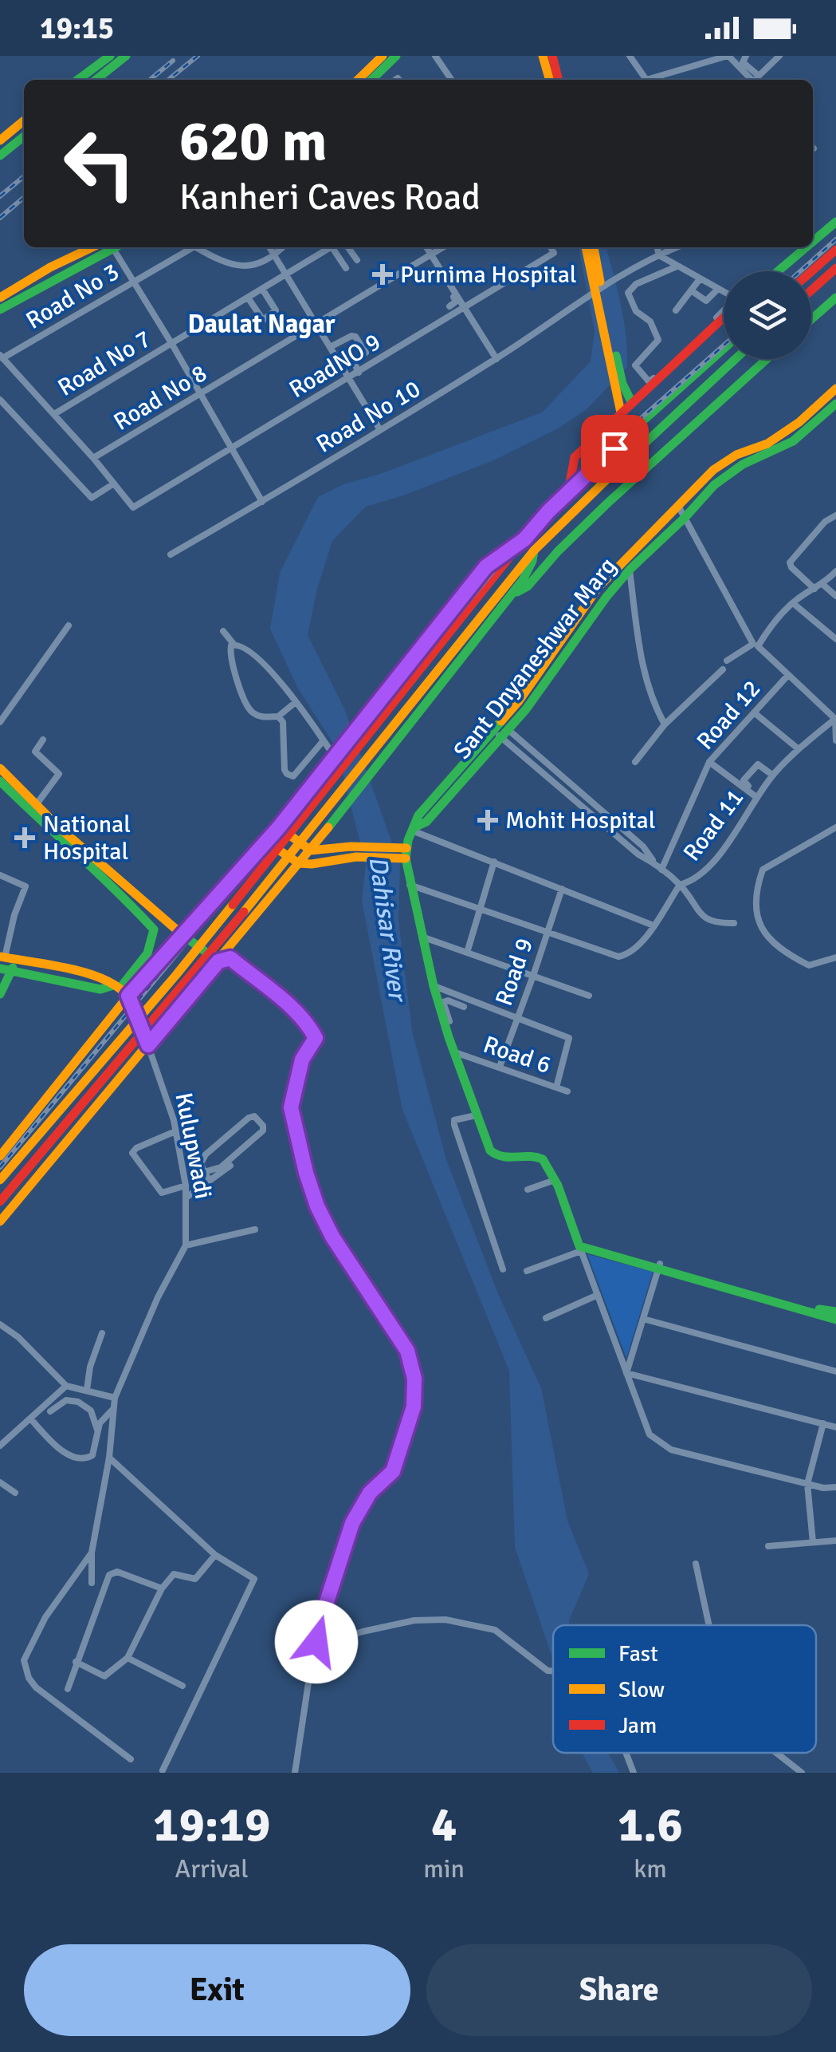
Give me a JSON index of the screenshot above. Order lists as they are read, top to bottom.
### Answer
{
  "streets": {
    "main road": ["Sant Dnyaneshwar Marg", "Kulupwadi"],
    "street": [
      "Road No 3",
      "Road No 7",
      "RoadNO 9",
      "Road No 8",
      "Road No 10",
      "Road 12",
      "Road 11",
      "Road 9",
      "Road 6"
    ]
  },
  "crossings": [
    ["Sant Dnyaneshwar Marg", "Road 11"],
    ["Road 12", "Road 11"],
    ["Road 9", "Road 6"]
  ],
  "districts": ["Daulat Nagar"],
  "water": ["Dahisar River"],
  "places": {
    "health": ["Purnima Hospital", "Mohit Hospital", "National Hospital"]
  },
  "legend": ["Fast", "Slow", "Jam"],
  "page": {
    "status": "19:15",
    "turn": ["620 m", "Kanheri Caves Road"],
    "eta": [
      "19:19",
      "Arrival",
      "4",
      "min",
      "1.6",
      "km"
    ],
    "buttons": ["Exit", "Share"]
  }
}
